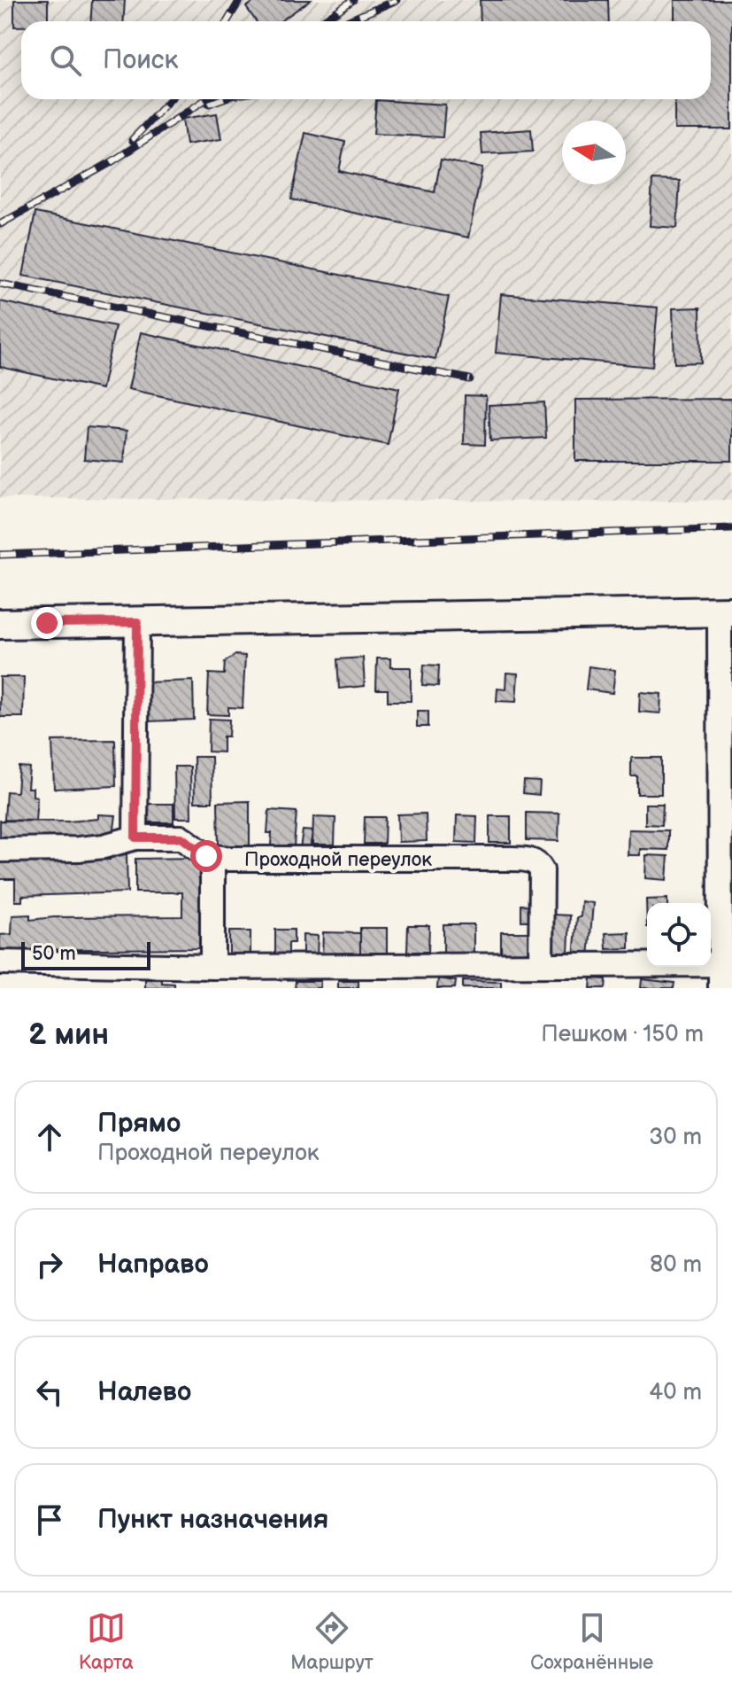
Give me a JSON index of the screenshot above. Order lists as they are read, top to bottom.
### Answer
{
  "streets": {
    "street": ["Проходной переулок"]
  },
  "scale_bar": "50 m",
  "north": "left",
  "page": {
    "search": "Поиск",
    "scale": "50 m",
    "heading": ["2 мин", "Пешком · 150 m"],
    "list": [
      ["Прямо", "Проходной переулок", "30 m"],
      ["Направо", "80 m"],
      ["Налево", "40 m"],
      "Пункт назначения"
    ],
    "nav": ["Карта", "Маршрут", "Сохранённые"]
  }
}
